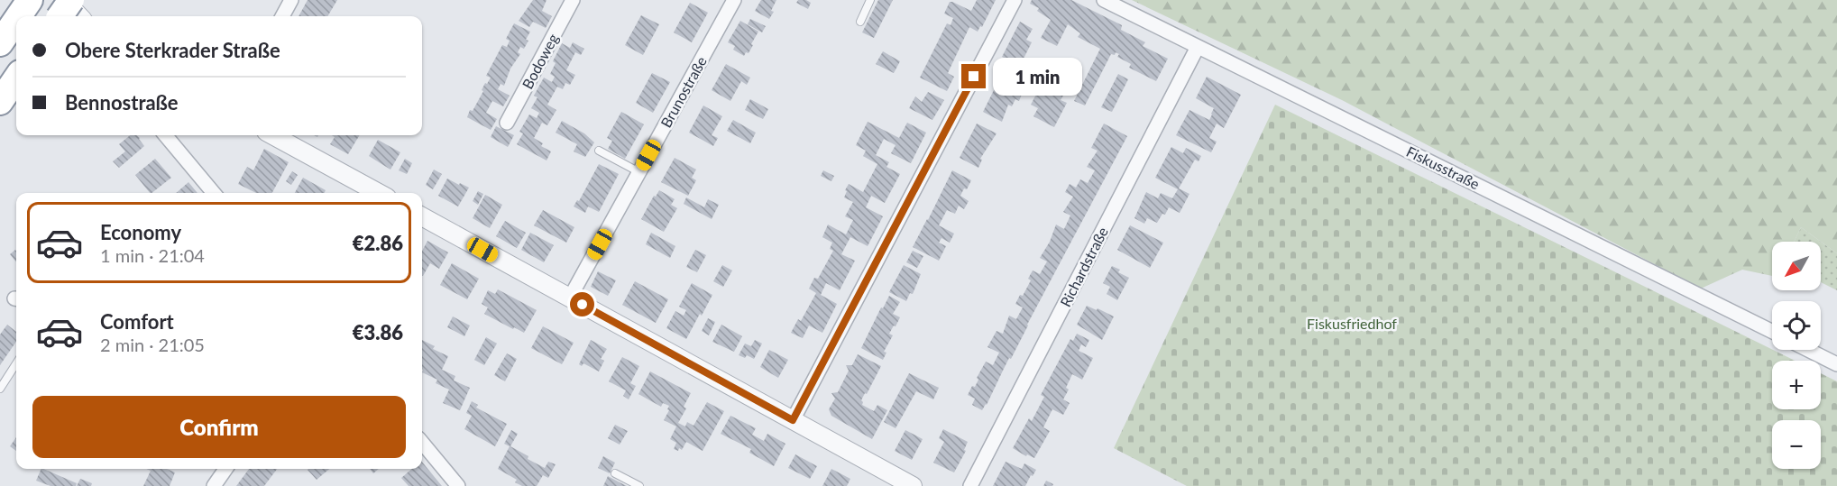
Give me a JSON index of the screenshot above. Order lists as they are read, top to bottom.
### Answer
{
  "streets": {
    "street": [
      "Bodoweg",
      "Brunostraße",
      "Fiskusstraße",
      "Richardstraße"
    ]
  },
  "crossings": [
    ["Fiskusstraße", "Richardstraße"]
  ],
  "parks": ["Fiskusfriedhof"],
  "north": "bottom left",
  "page": {
    "banner": ["Obere Sterkrader Straße", "Bennostraße"],
    "bubble": "1 min",
    "list": [
      {
        "name": "Economy",
        "note": "1 min · 21:04",
        "value": "€2.86"
      },
      {
        "name": "Comfort",
        "note": "2 min · 21:05",
        "value": "€3.86"
      }
    ],
    "map_buttons": ["+", "−"],
    "buttons": "Confirm"
  }
}
